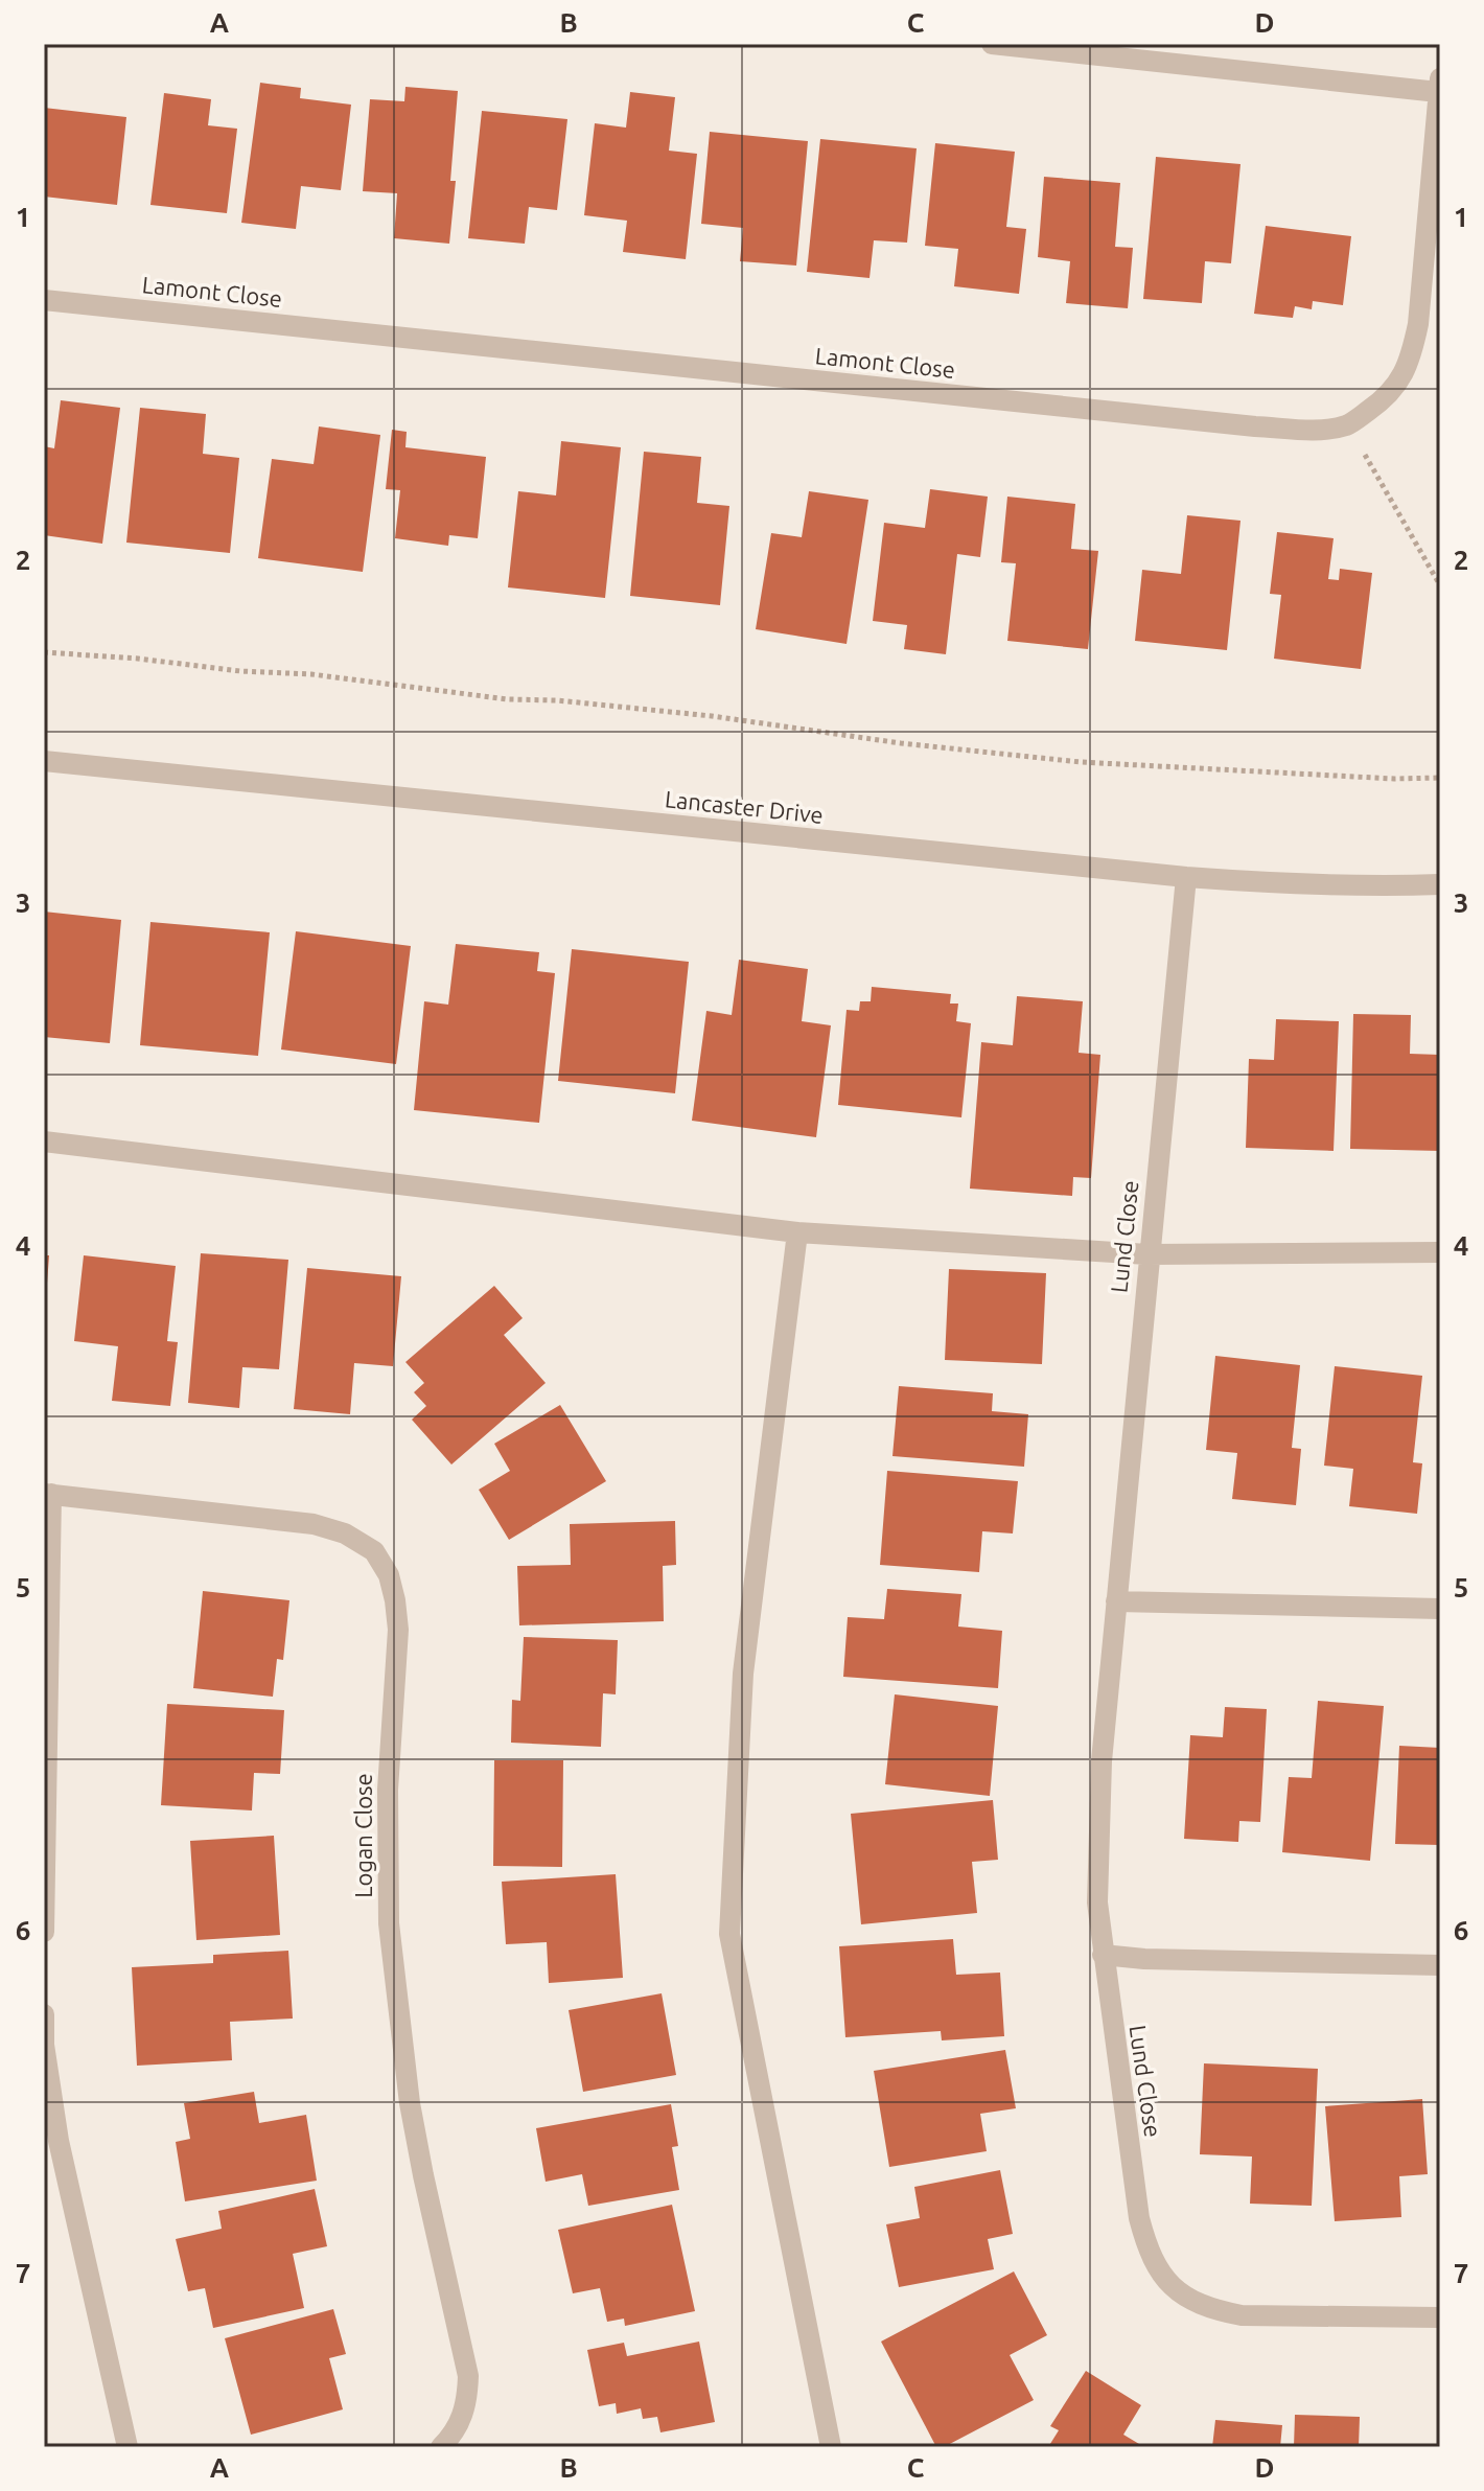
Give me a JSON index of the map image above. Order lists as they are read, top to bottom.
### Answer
{
  "streets": {
    "street": [
      "Lamont Close",
      "Lancaster Drive",
      "Lund Close",
      "Logan Close"
    ]
  },
  "crossings": [
    ["Lancaster Drive", "Lund Close"]
  ],
  "grid": {
    "columns": [
      "A",
      "B",
      "C",
      "D"
    ],
    "rows": [
      "1",
      "2",
      "3",
      "4",
      "5",
      "6",
      "7"
    ]
  }
}
